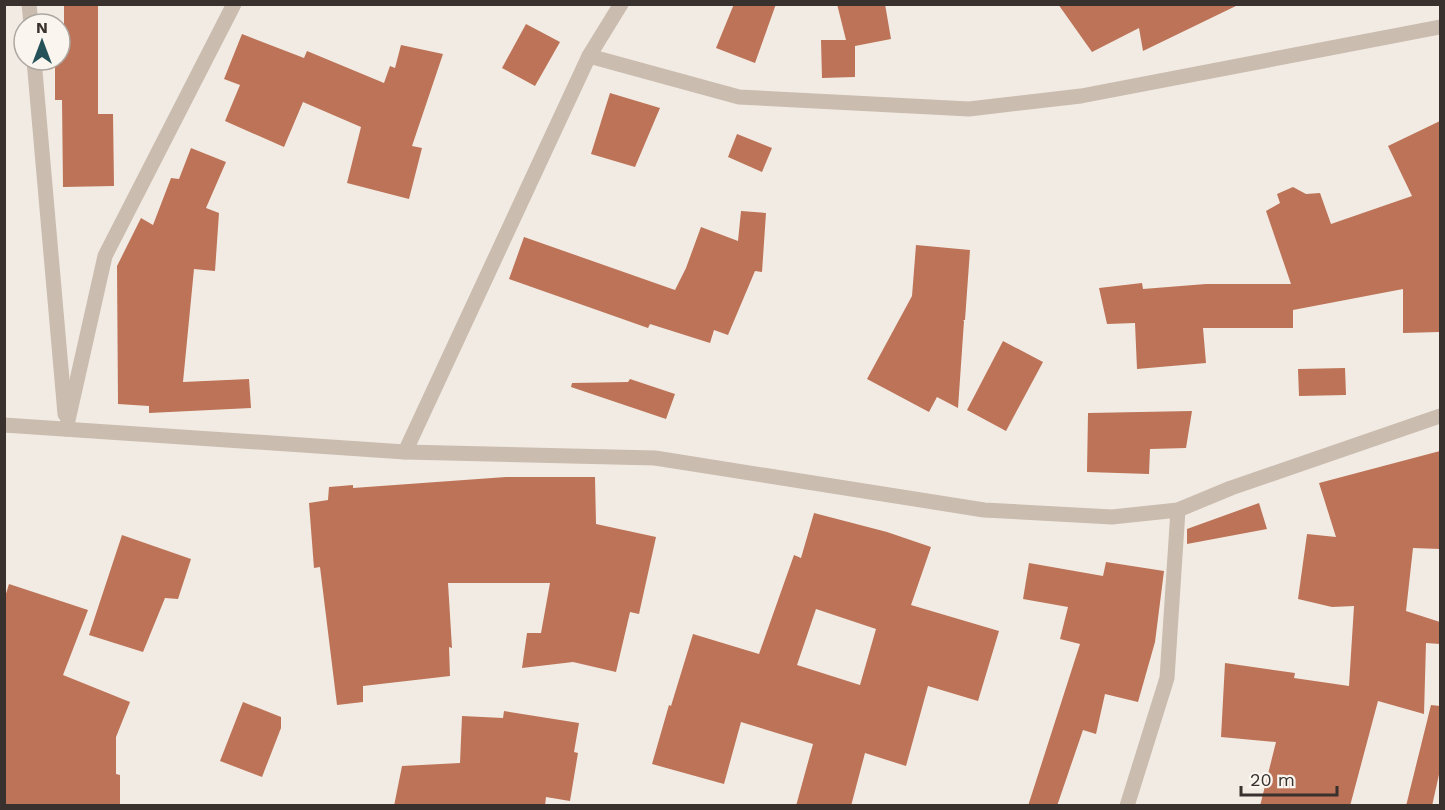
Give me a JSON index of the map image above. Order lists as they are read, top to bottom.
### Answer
{
  "scale_bar": "20 m",
  "north": "top"
}
